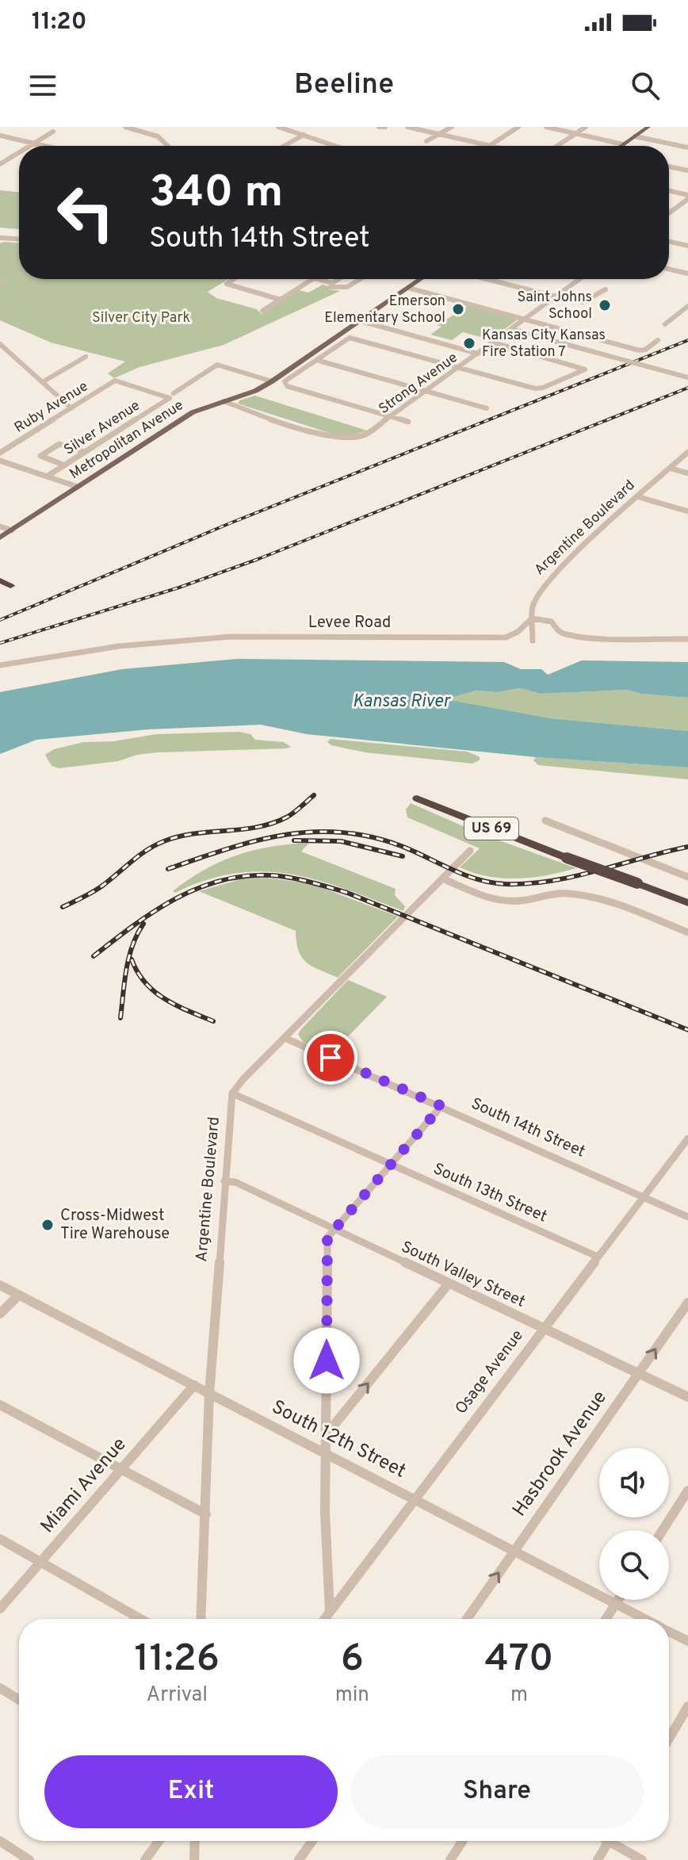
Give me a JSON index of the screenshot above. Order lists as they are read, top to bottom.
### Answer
{
  "streets": {
    "highway": ["US 69"],
    "main road": ["Metropolitan Avenue"],
    "street": [
      "Strong Avenue",
      "Ruby Avenue",
      "Silver Avenue",
      "Argentine Boulevard",
      "Levee Road",
      "South 14th Street",
      "South 13th Street",
      "South Valley Street",
      "Osage Avenue",
      "South 12th Street",
      "Hasbrook Avenue",
      "Miami Avenue"
    ]
  },
  "crossings": [
    ["Strong Avenue", "Metropolitan Avenue"],
    ["Ruby Avenue", "Silver Avenue"],
    ["Silver Avenue", "Metropolitan Avenue"],
    ["Argentine Boulevard", "Levee Road"],
    ["Argentine Boulevard", "South 13th Street"],
    ["Argentine Boulevard", "South Valley Street"],
    ["Argentine Boulevard", "South 12th Street"],
    ["South 14th Street", "Osage Avenue"],
    ["South 13th Street", "Osage Avenue"],
    ["South Valley Street", "Osage Avenue"],
    ["South Valley Street", "Hasbrook Avenue"],
    ["Osage Avenue", "South 12th Street"],
    ["South 12th Street", "Hasbrook Avenue"],
    ["South 12th Street", "Miami Avenue"]
  ],
  "one_way": ["Hasbrook Avenue"],
  "water": ["Kansas River"],
  "parks": ["Silver City Park"],
  "places": [
    "Saint Johns School",
    "Emerson Elementary School",
    "Kansas City Kansas Fire Station 7",
    "Cross-Midwest Tire Warehouse"
  ],
  "page": {
    "status": "11:20",
    "header": "Beeline",
    "turn": ["340 m", "South 14th Street"],
    "eta": [
      "11:26",
      "Arrival",
      "6",
      "min",
      "470",
      "m"
    ],
    "buttons": ["Exit", "Share"]
  }
}
